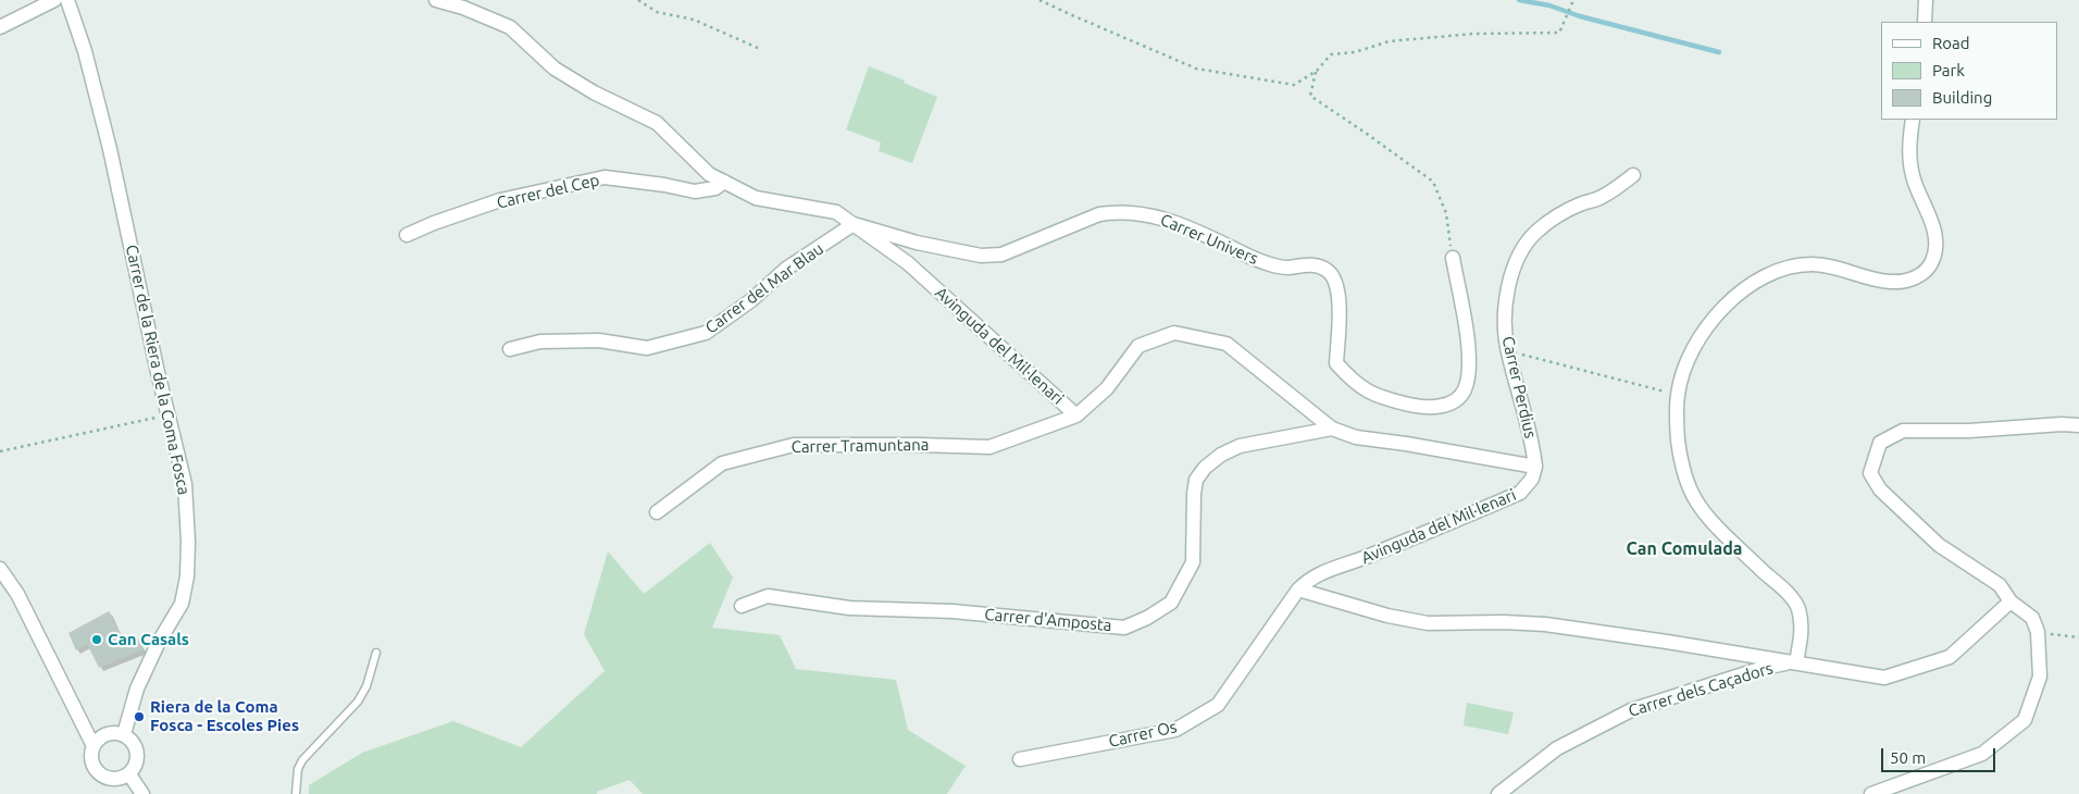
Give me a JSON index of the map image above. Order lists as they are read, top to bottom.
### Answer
{
  "streets": {
    "street": [
      "Carrer del Cep",
      "Carrer Univers",
      "Carrer del Mar Blau",
      "Avinguda del Mil·lenari",
      "Carrer de la Riera de la Coma Fosca",
      "Carrer Perdius",
      "Carrer Tramuntana",
      "Carrer d'Amposta",
      "Carrer dels Caçadors",
      "Carrer Os"
    ]
  },
  "crossings": [
    ["Carrer del Cep", "Avinguda del Mil·lenari"],
    ["Carrer Univers", "Carrer del Mar Blau"],
    ["Carrer Univers", "Avinguda del Mil·lenari"],
    ["Carrer del Mar Blau", "Avinguda del Mil·lenari"],
    ["Avinguda del Mil·lenari", "Carrer Perdius"],
    ["Avinguda del Mil·lenari", "Carrer Tramuntana"],
    ["Avinguda del Mil·lenari", "Carrer d'Amposta"],
    ["Avinguda del Mil·lenari", "Carrer Os"]
  ],
  "districts": ["Can Comulada"],
  "places": ["Can Casals", "Riera de la Coma Fosca - Escoles Pies"],
  "legend": ["Road", "Park", "Building"],
  "scale_bar": "50 m"
}
